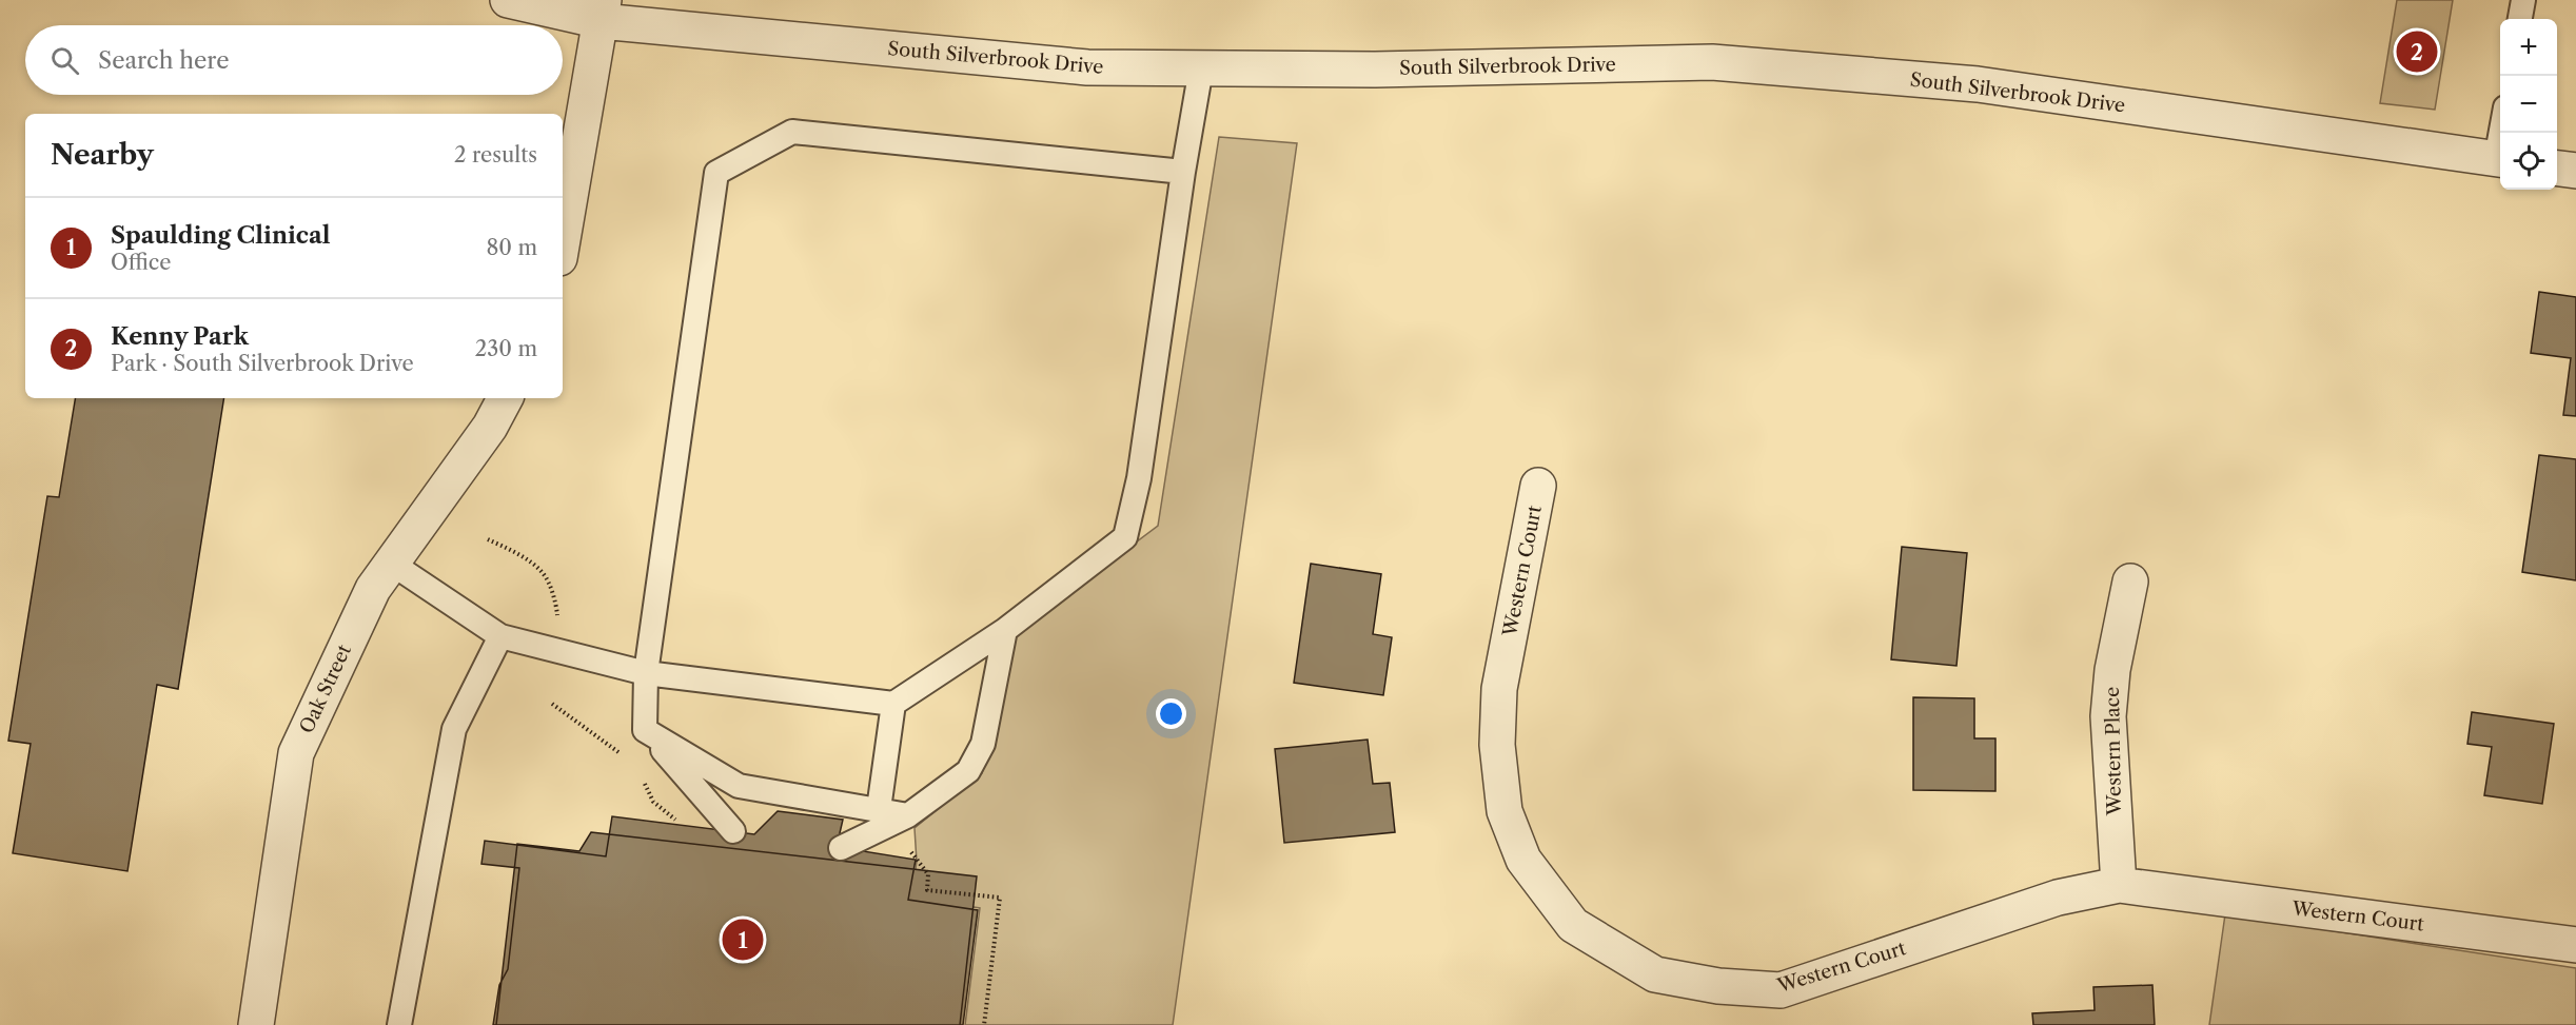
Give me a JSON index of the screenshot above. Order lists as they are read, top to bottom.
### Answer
{
  "streets": {
    "street": [
      "South Silverbrook Drive",
      "Western Court",
      "Oak Street",
      "Western Place"
    ]
  },
  "crossings": [
    ["Western Court", "Western Place"]
  ],
  "page": {
    "map_buttons": ["+", "−"],
    "search": "Search here",
    "pins": ["2", "1"],
    "heading": ["Nearby", "2 results"],
    "list": [
      {
        "mark": "1",
        "name": "Spaulding Clinical",
        "note": "Office",
        "value": "80 m"
      },
      {
        "mark": "2",
        "name": "Kenny Park",
        "note": "Park · South Silverbrook Drive",
        "value": "230 m"
      }
    ]
  }
}
